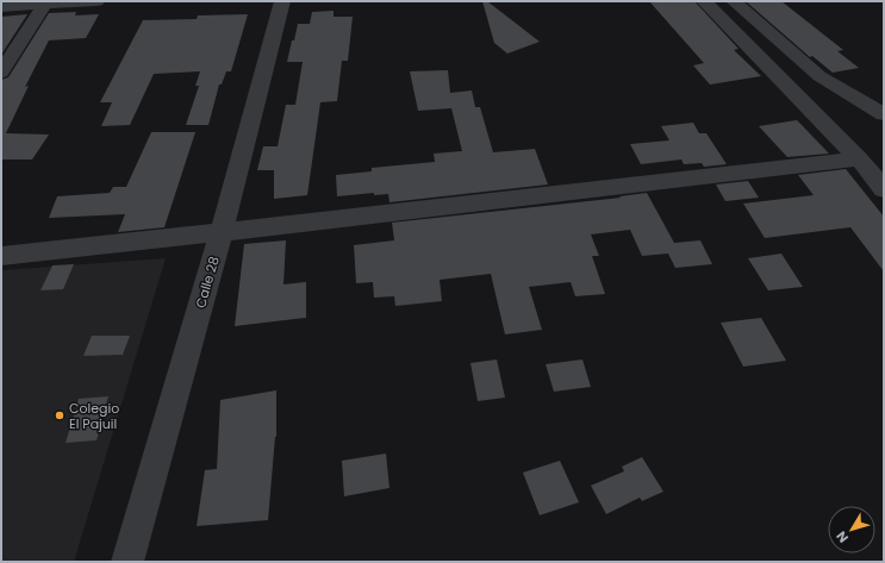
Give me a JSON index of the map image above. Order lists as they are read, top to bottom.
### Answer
{
  "streets": {
    "street": ["Calle 28"]
  },
  "places": ["Colegio El Pajuil"],
  "north": "bottom left"
}
